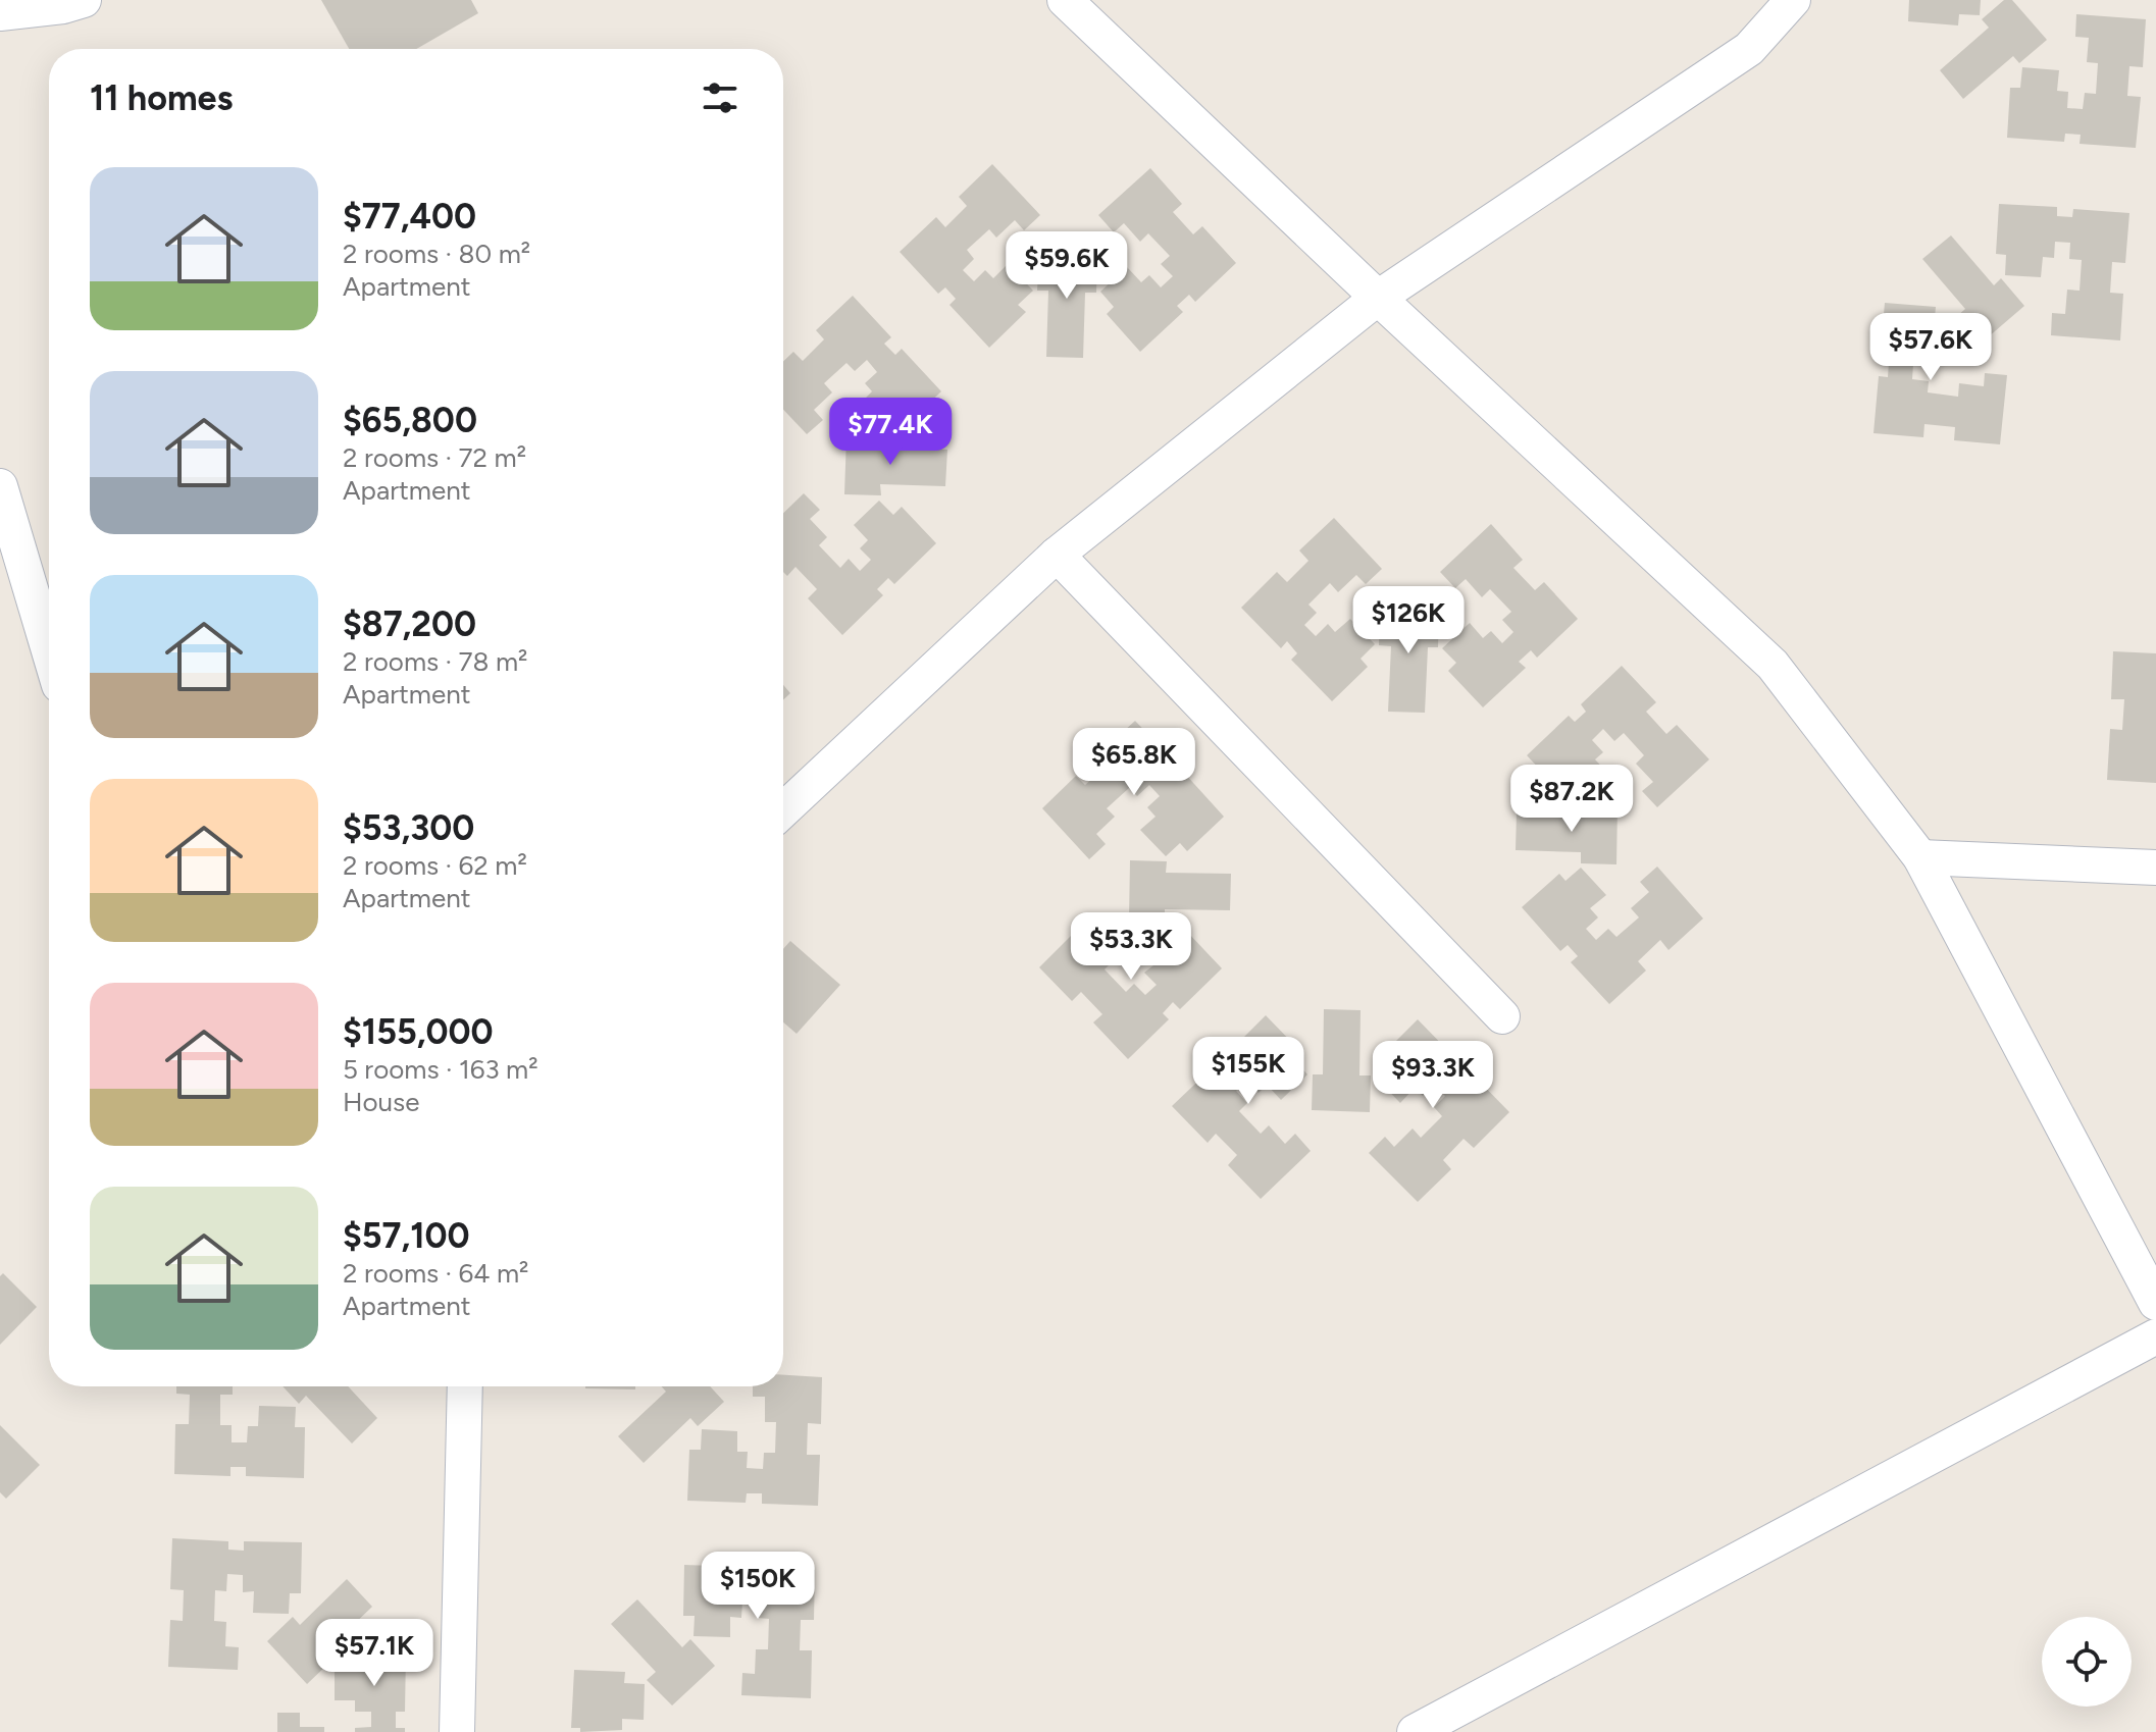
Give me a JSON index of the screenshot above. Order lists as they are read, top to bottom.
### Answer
{
  "page": {
    "heading": "11 homes",
    "list": [
      {
        "name": "$77,400",
        "note": "2 rooms · 80 m² · Apartment"
      },
      {
        "name": "$65,800",
        "note": "2 rooms · 72 m² · Apartment"
      },
      {
        "name": "$87,200",
        "note": "2 rooms · 78 m² · Apartment"
      },
      {
        "name": "$53,300",
        "note": "2 rooms · 62 m² · Apartment"
      },
      {
        "name": "$155,000",
        "note": "5 rooms · 163 m² · House"
      },
      {
        "name": "$57,100",
        "note": "2 rooms · 64 m² · Apartment"
      }
    ],
    "price": [
      "$59.6K",
      "$57.6K",
      "$77.4K",
      "$126K",
      "$65.8K",
      "$87.2K",
      "$53.3K",
      "$155K",
      "$93.3K",
      "$150K",
      "$57.1K"
    ]
  }
}
